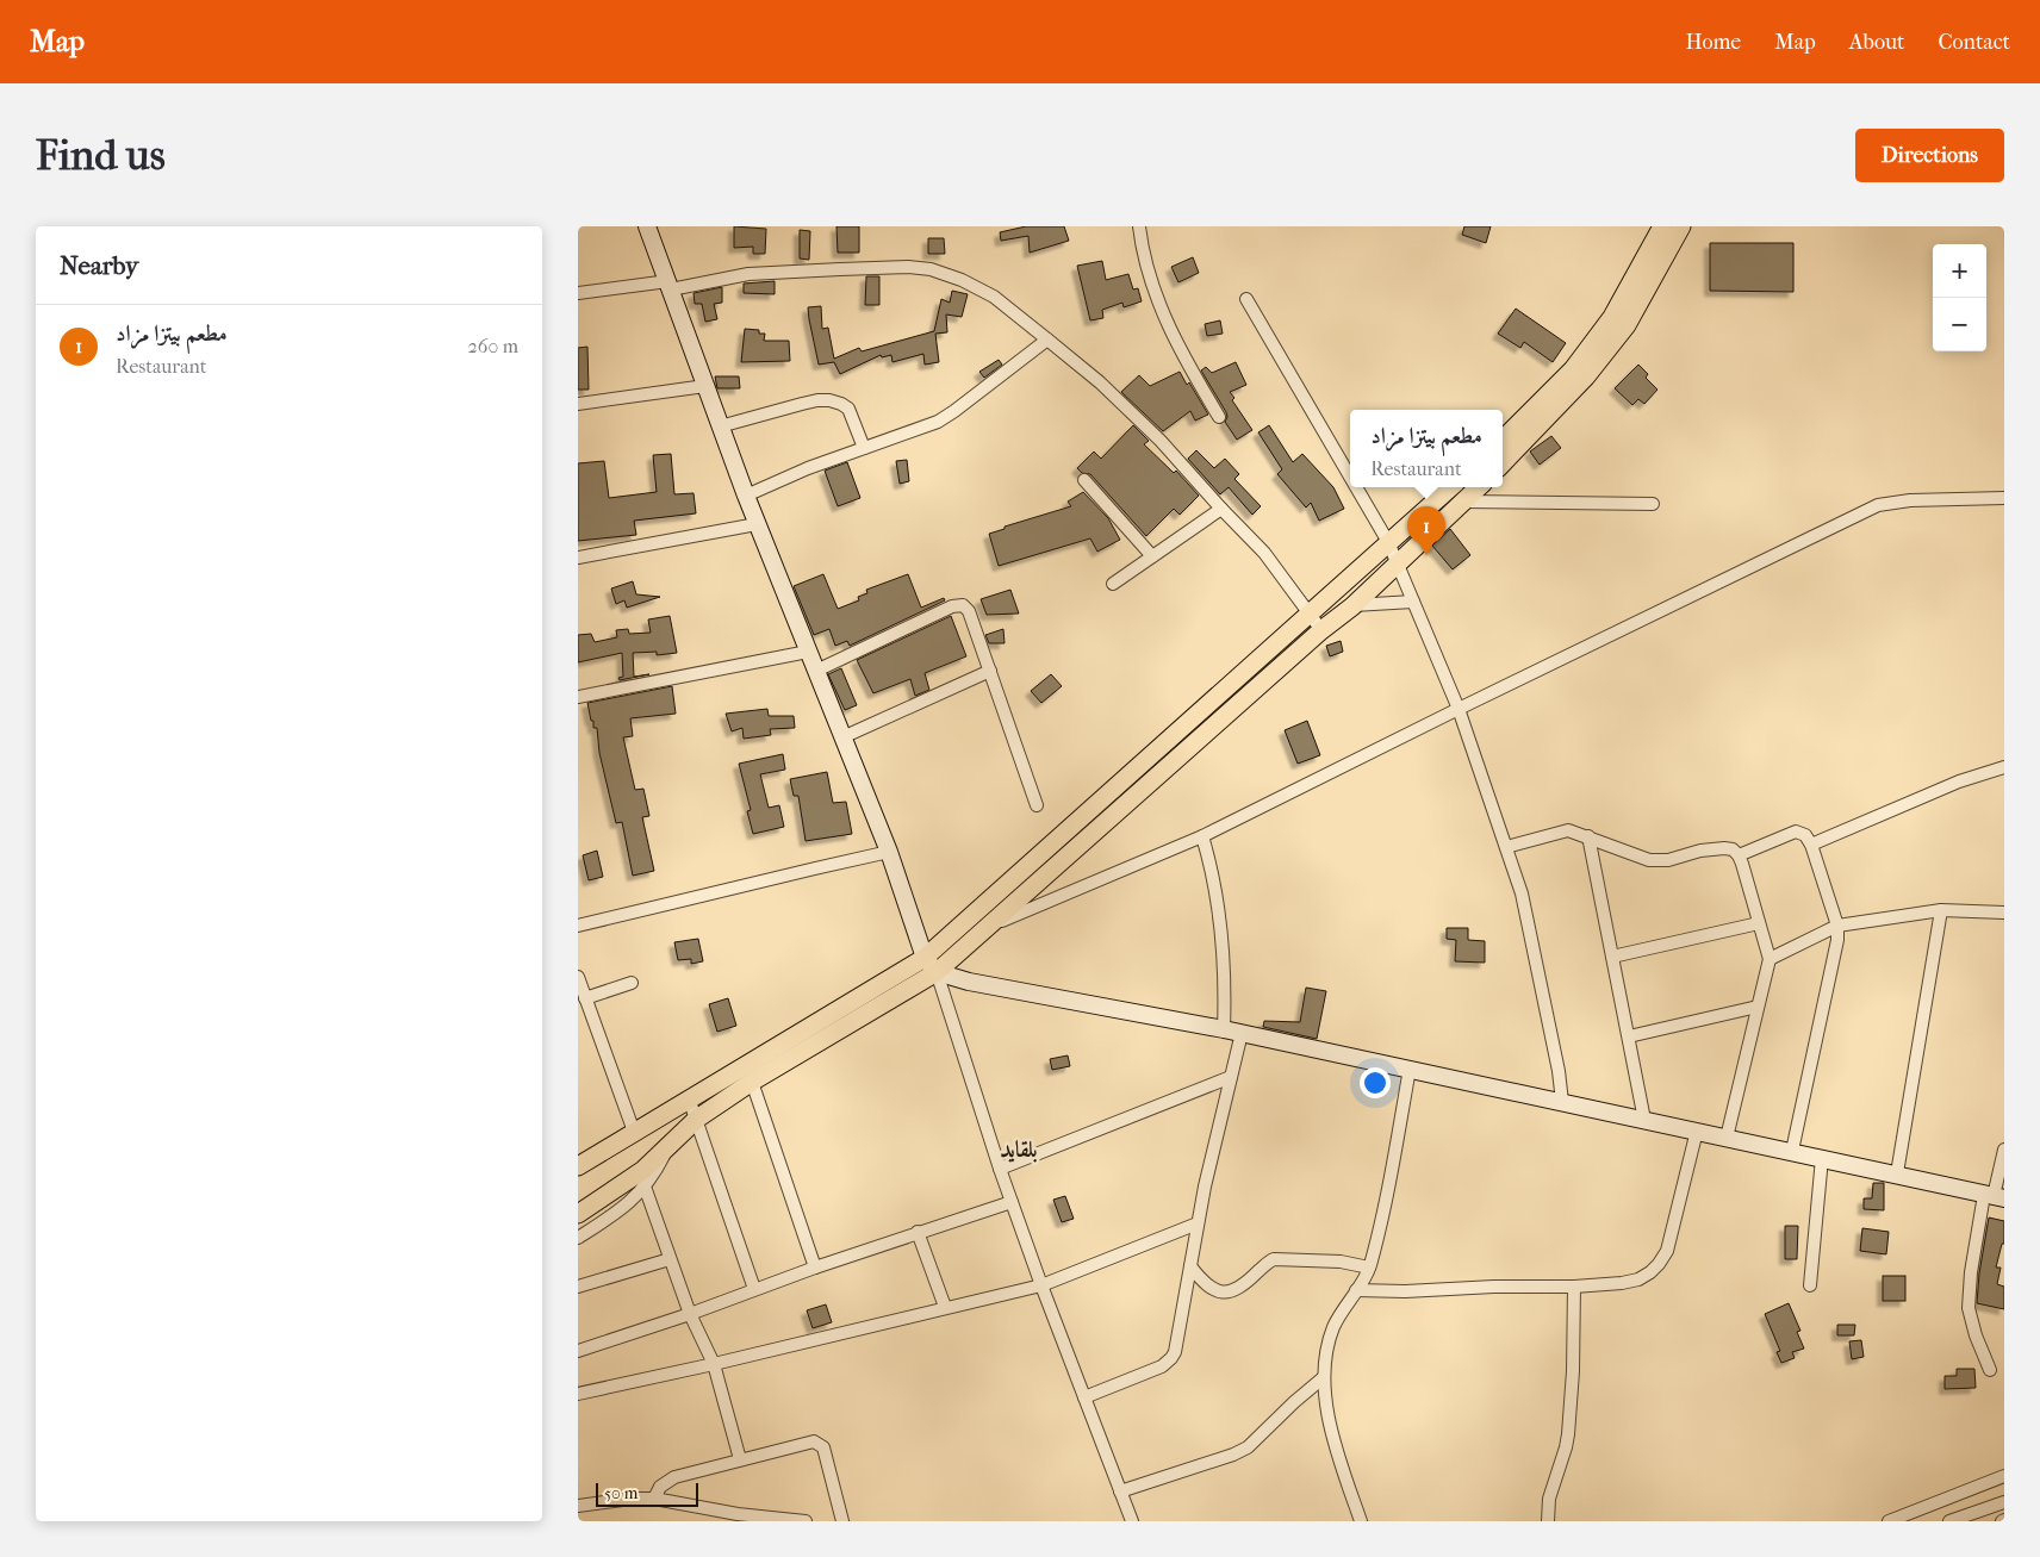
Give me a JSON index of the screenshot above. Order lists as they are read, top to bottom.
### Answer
{
  "districts": ["بلقايد"],
  "scale_bar": "50 m",
  "page": {
    "header": "Map",
    "nav": [
      "Home",
      "Map",
      "About",
      "Contact"
    ],
    "buttons": "Directions",
    "title": "Find us",
    "heading": "Nearby",
    "map_buttons": ["+", "−"],
    "list": [
      {
        "mark": "1",
        "name": "مطعم بيتزا مزاد",
        "note": "Restaurant",
        "value": "260 m"
      }
    ],
    "popup": ["مطعم بيتزا مزاد", "Restaurant"],
    "pins": "1",
    "scale": "50 m"
  }
}
